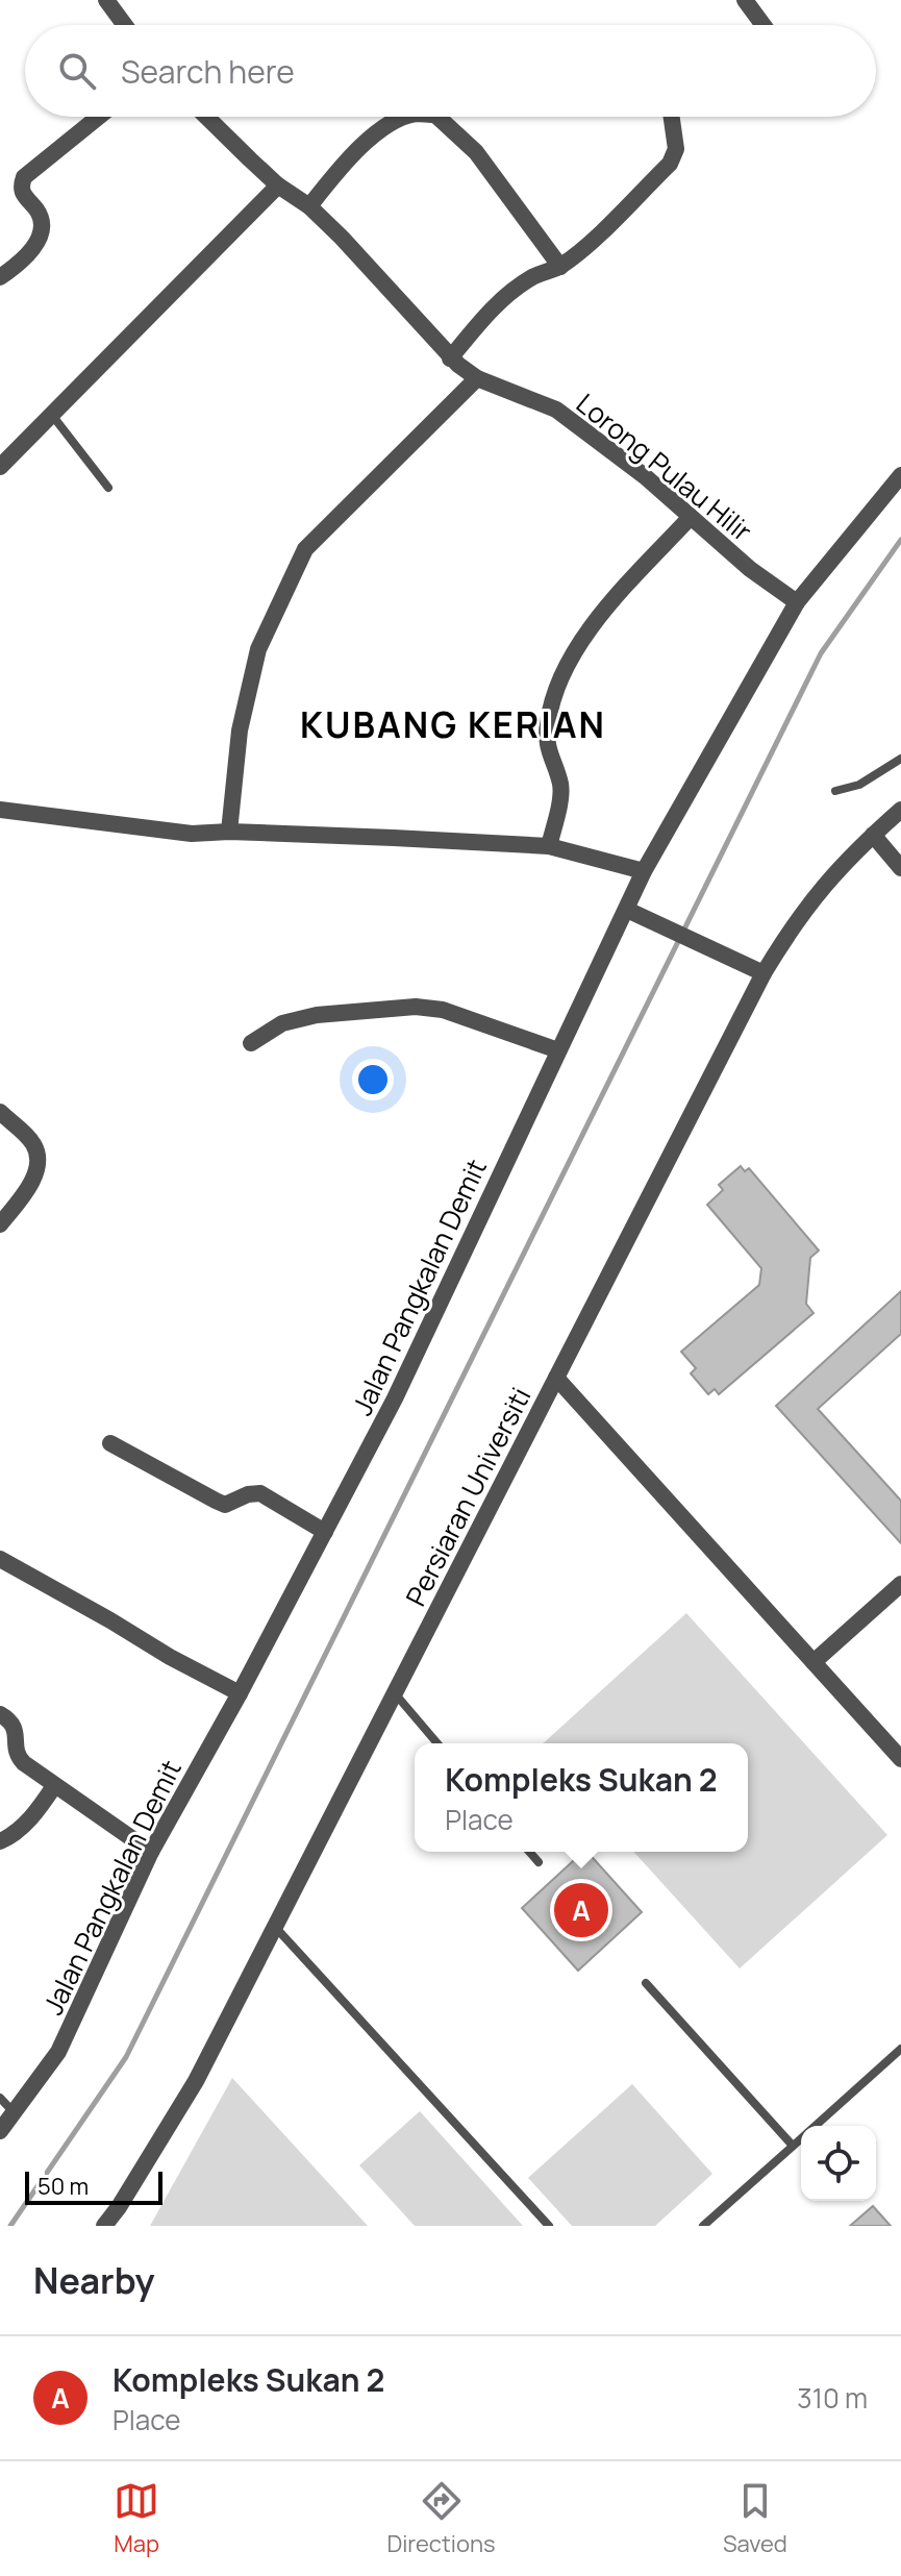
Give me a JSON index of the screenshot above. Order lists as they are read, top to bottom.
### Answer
{
  "streets": {
    "street": ["Lorong Pulau Hilir", "Jalan Pangkalan Demit", "Persiaran Universiti"]
  },
  "crossings": [
    ["Lorong Pulau Hilir", "Jalan Pangkalan Demit"]
  ],
  "districts": ["KUBANG KERIAN"],
  "scale_bar": "50 m",
  "page": {
    "search": "Search here",
    "popup": ["Kompleks Sukan 2", "Place"],
    "pins": "A",
    "scale": "50 m",
    "heading": "Nearby",
    "list": [
      {
        "mark": "A",
        "name": "Kompleks Sukan 2",
        "note": "Place",
        "value": "310 m"
      }
    ],
    "nav": ["Map", "Directions", "Saved"]
  }
}
